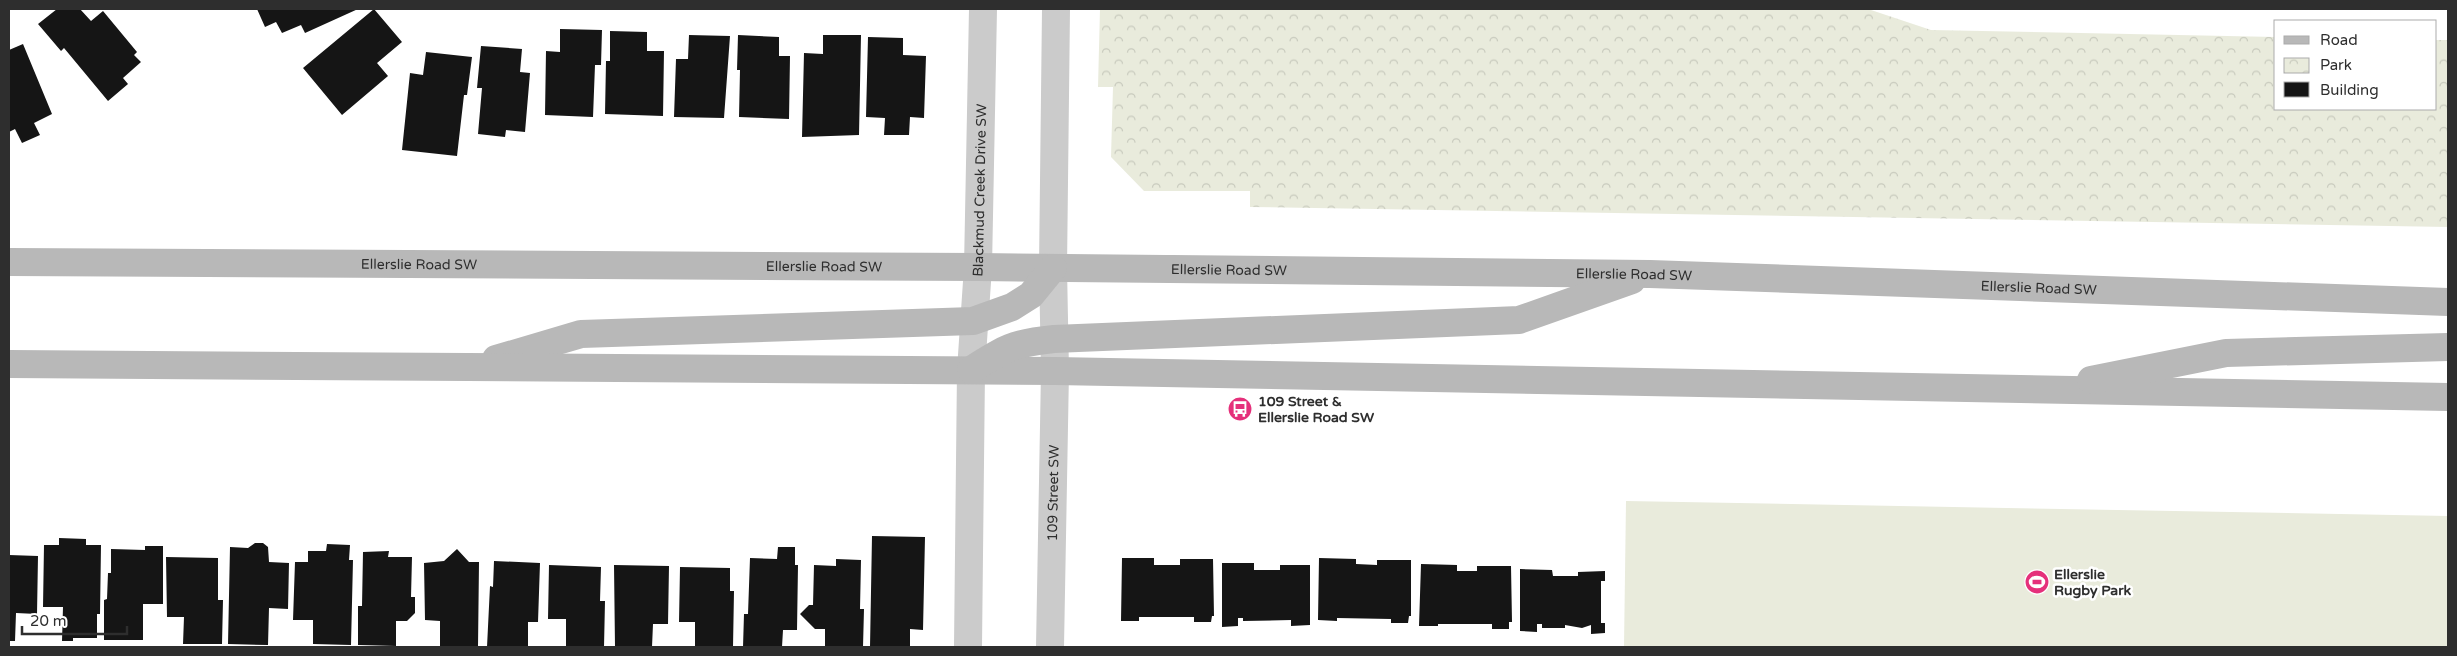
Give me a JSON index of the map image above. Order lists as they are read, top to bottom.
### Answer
{
  "streets": {
    "main road": ["Ellerslie Road SW"],
    "street": ["Blackmud Creek Drive SW", "109 Street SW"]
  },
  "crossings": [
    ["Blackmud Creek Drive SW", "Ellerslie Road SW"]
  ],
  "places": {
    "bus stop": ["109 Street & Ellerslie Road SW"],
    "sports": ["Ellerslie Rugby Park"]
  },
  "legend": ["Road", "Park", "Building"],
  "scale_bar": "20 m"
}
